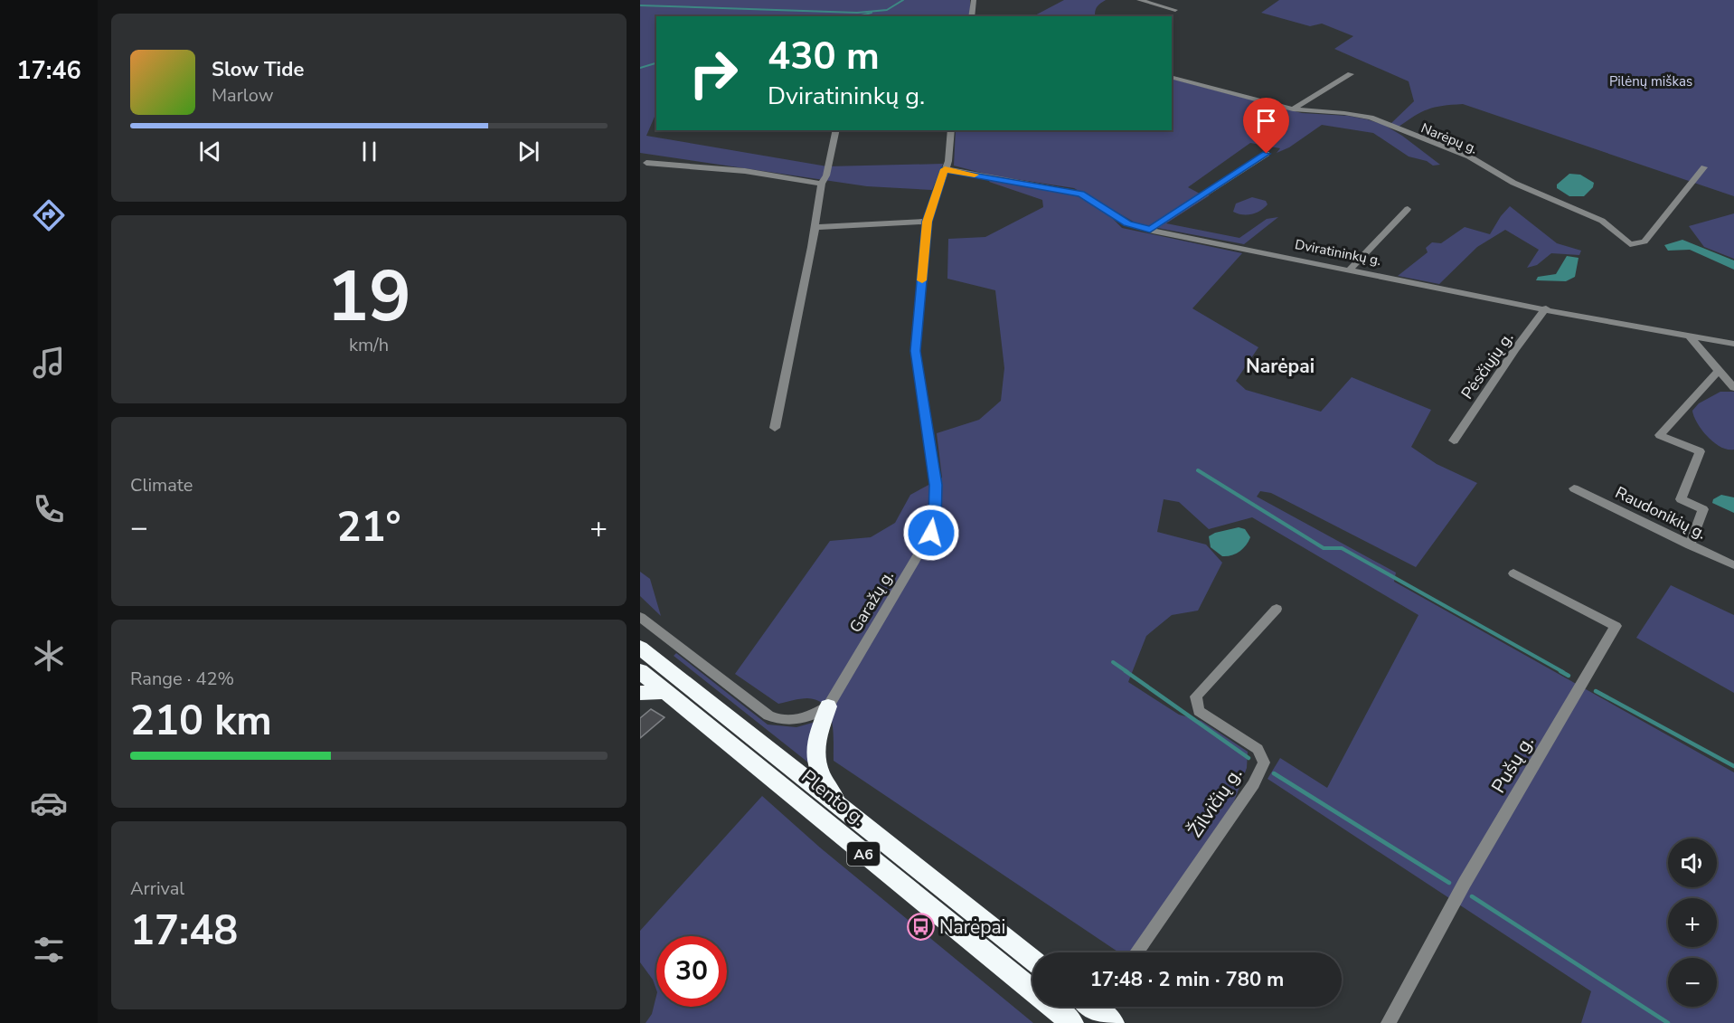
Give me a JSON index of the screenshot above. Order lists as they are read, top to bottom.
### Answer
{
  "streets": {
    "highway": ["Plento g.", "A6"],
    "street": [
      "Narėpų g.",
      "Dviratininkų g.",
      "Pėsčiųjų g.",
      "Raudonikių g.",
      "Garažų g.",
      "Pušų g.",
      "Žilvičių g."
    ]
  },
  "crossings": [
    ["Dviratininkų g.", "Pėsčiųjų g."],
    ["Dviratininkų g.", "Garažų g."]
  ],
  "districts": ["Narėpai"],
  "parks": ["Pilėnų miškas"],
  "places": {
    "bus stop": ["Narėpai"]
  },
  "page": {
    "tabs": "17:46",
    "turn": ["430 m", "Dviratininkų g."],
    "song": ["Slow Tide", "Marlow"],
    "tile": [
      ["19", "km/h"],
      "Climate",
      ["Range · 42%", "210 km"],
      ["Arrival", "17:48"]
    ],
    "heat": ["−", "21°", "+"],
    "map_buttons": ["+", "−"],
    "limit": "30",
    "trip": "17:48 · 2 min · 780 m"
  }
}
